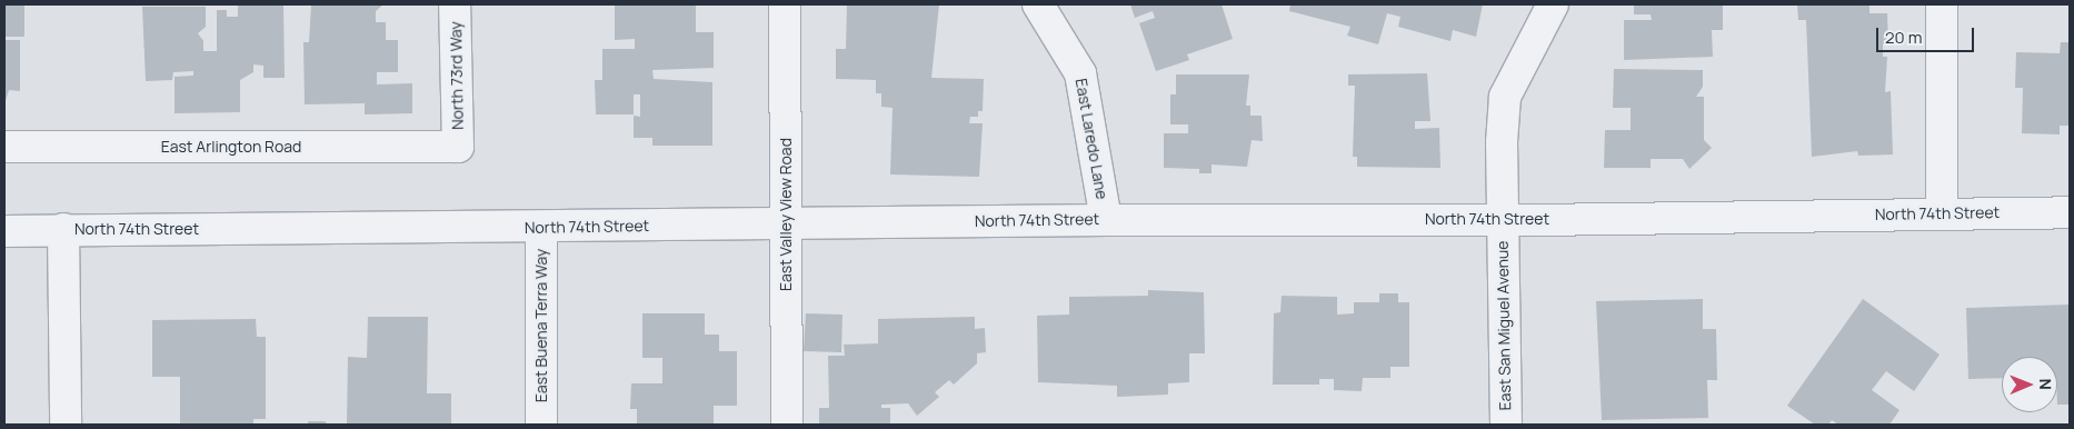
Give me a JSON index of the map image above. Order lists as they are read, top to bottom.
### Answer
{
  "streets": {
    "street": [
      "North 73rd Way",
      "East Laredo Lane",
      "East Arlington Road",
      "North 74th Street",
      "East Valley View Road",
      "East Buena Terra Way",
      "East San Miguel Avenue"
    ]
  },
  "crossings": [
    ["North 73rd Way", "East Arlington Road"],
    ["East Laredo Lane", "North 74th Street"],
    ["North 74th Street", "East Valley View Road"],
    ["North 74th Street", "East Buena Terra Way"],
    ["North 74th Street", "East San Miguel Avenue"]
  ],
  "scale_bar": "20 m",
  "north": "right"
}
